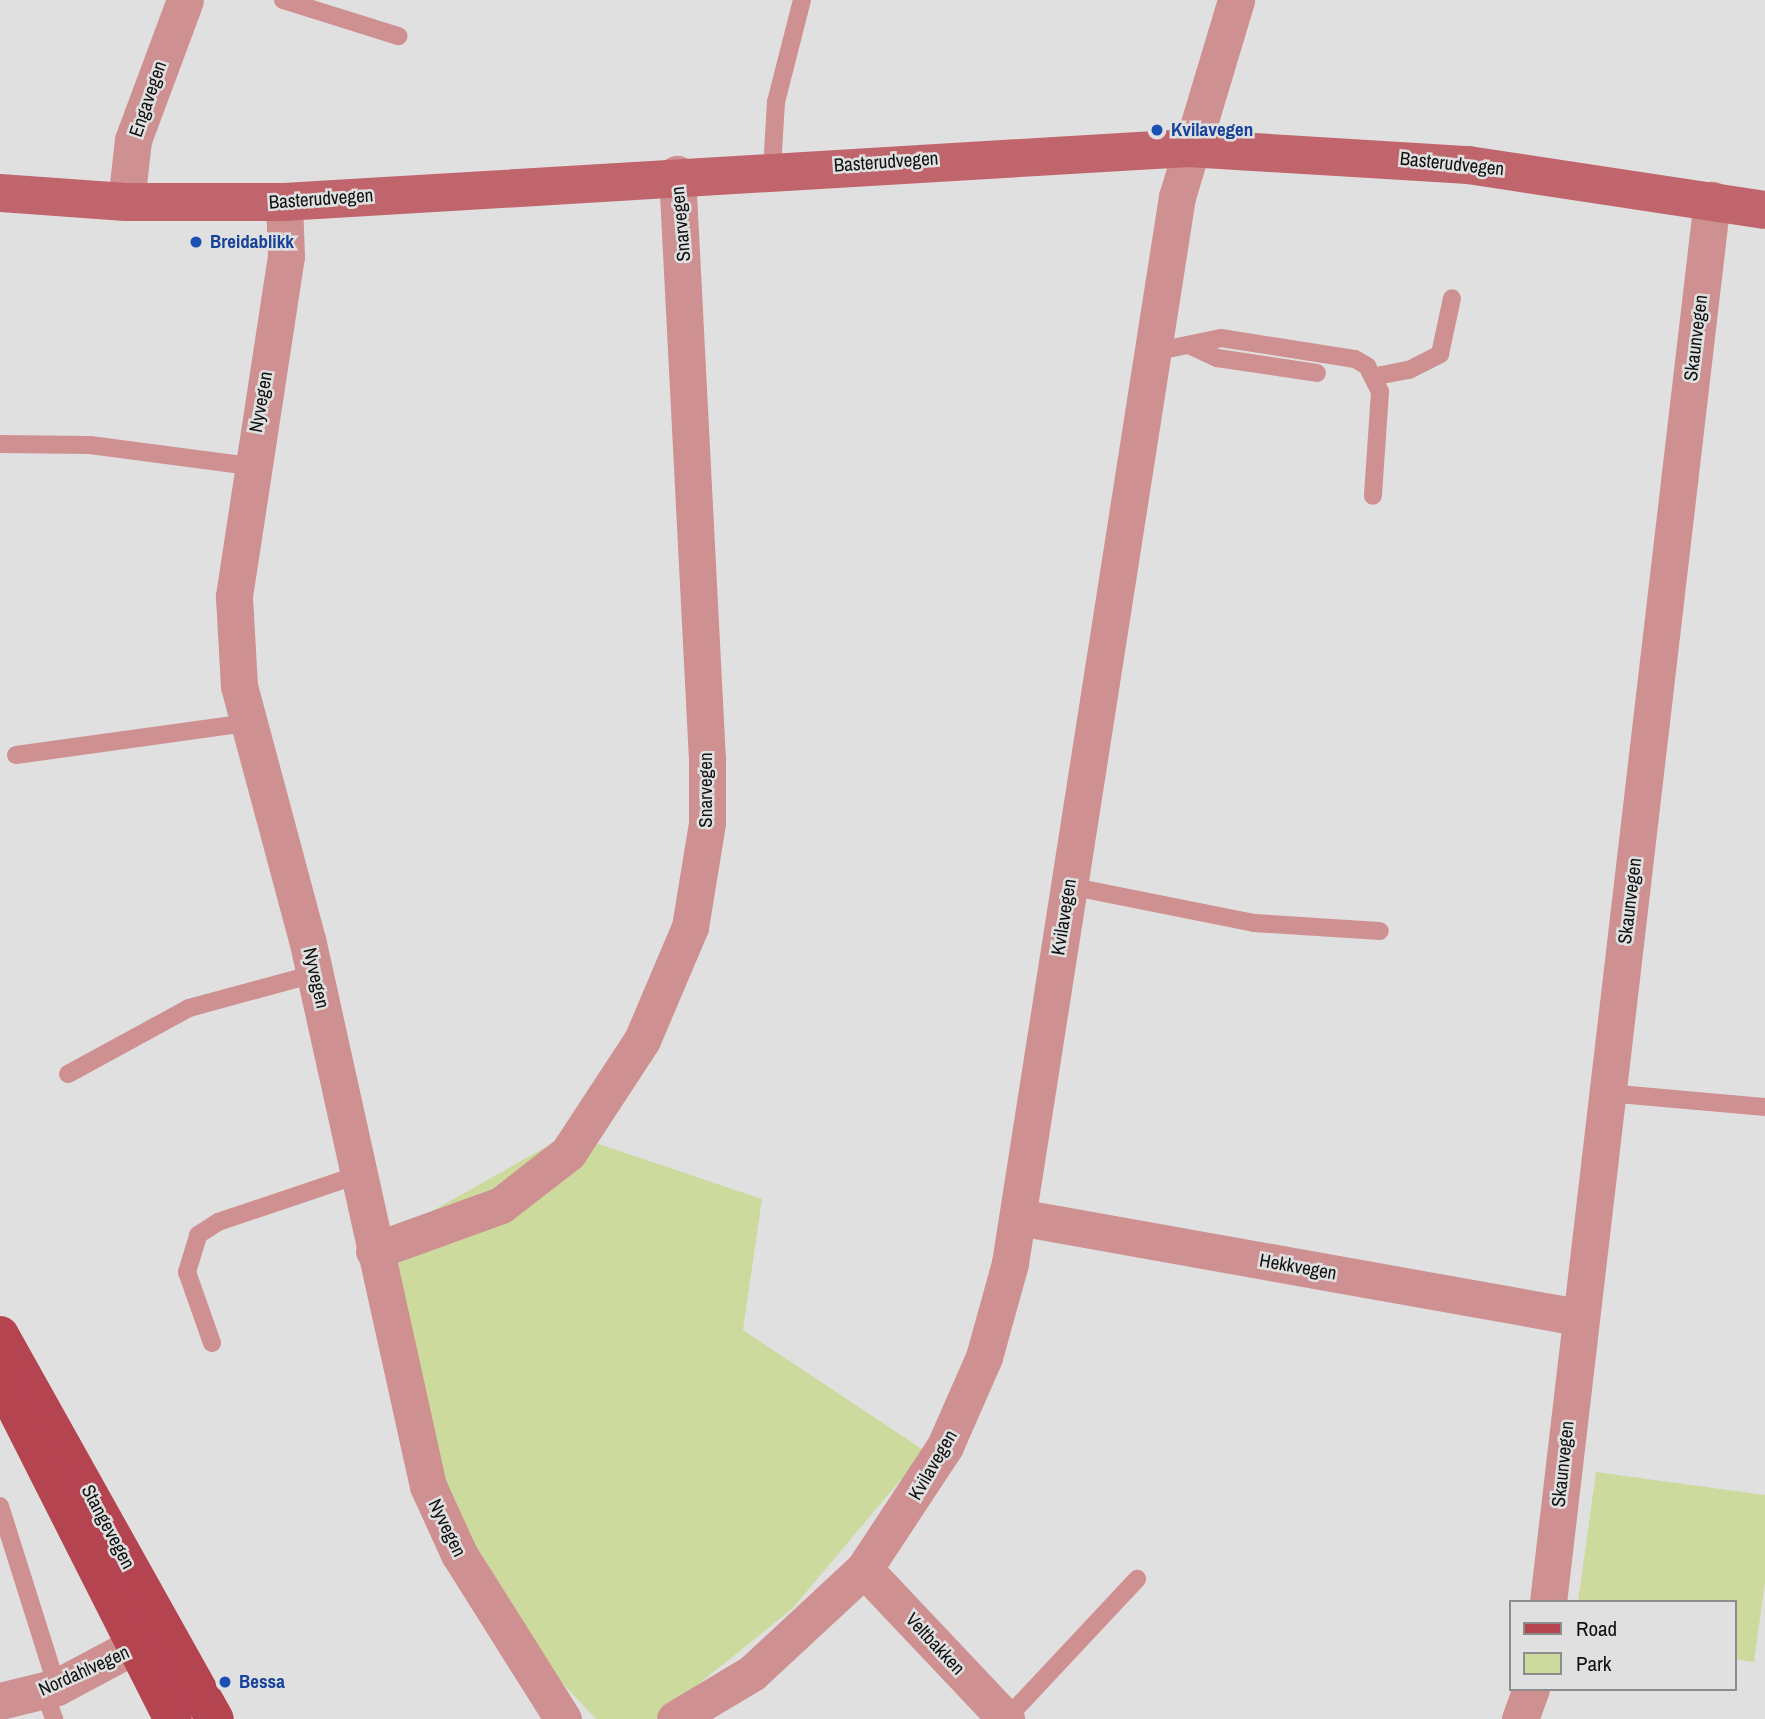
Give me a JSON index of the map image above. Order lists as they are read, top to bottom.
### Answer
{
  "streets": {
    "main road": ["Basterudvegen", "Stangevegen"],
    "street": [
      "Engavegen",
      "Snarvegen",
      "Skaunvegen",
      "Nyvegen",
      "Kvilavegen",
      "Hekkvegen",
      "Veltbakken",
      "Nordahlvegen"
    ]
  },
  "crossings": [
    ["Engavegen", "Basterudvegen"],
    ["Basterudvegen", "Snarvegen"],
    ["Basterudvegen", "Skaunvegen"],
    ["Basterudvegen", "Nyvegen"],
    ["Basterudvegen", "Kvilavegen"],
    ["Snarvegen", "Nyvegen"],
    ["Skaunvegen", "Hekkvegen"],
    ["Kvilavegen", "Hekkvegen"],
    ["Kvilavegen", "Veltbakken"],
    ["Stangevegen", "Nordahlvegen"]
  ],
  "places": ["Kvilavegen", "Breidablikk", "Bessa"],
  "legend": ["Road", "Park"]
}
